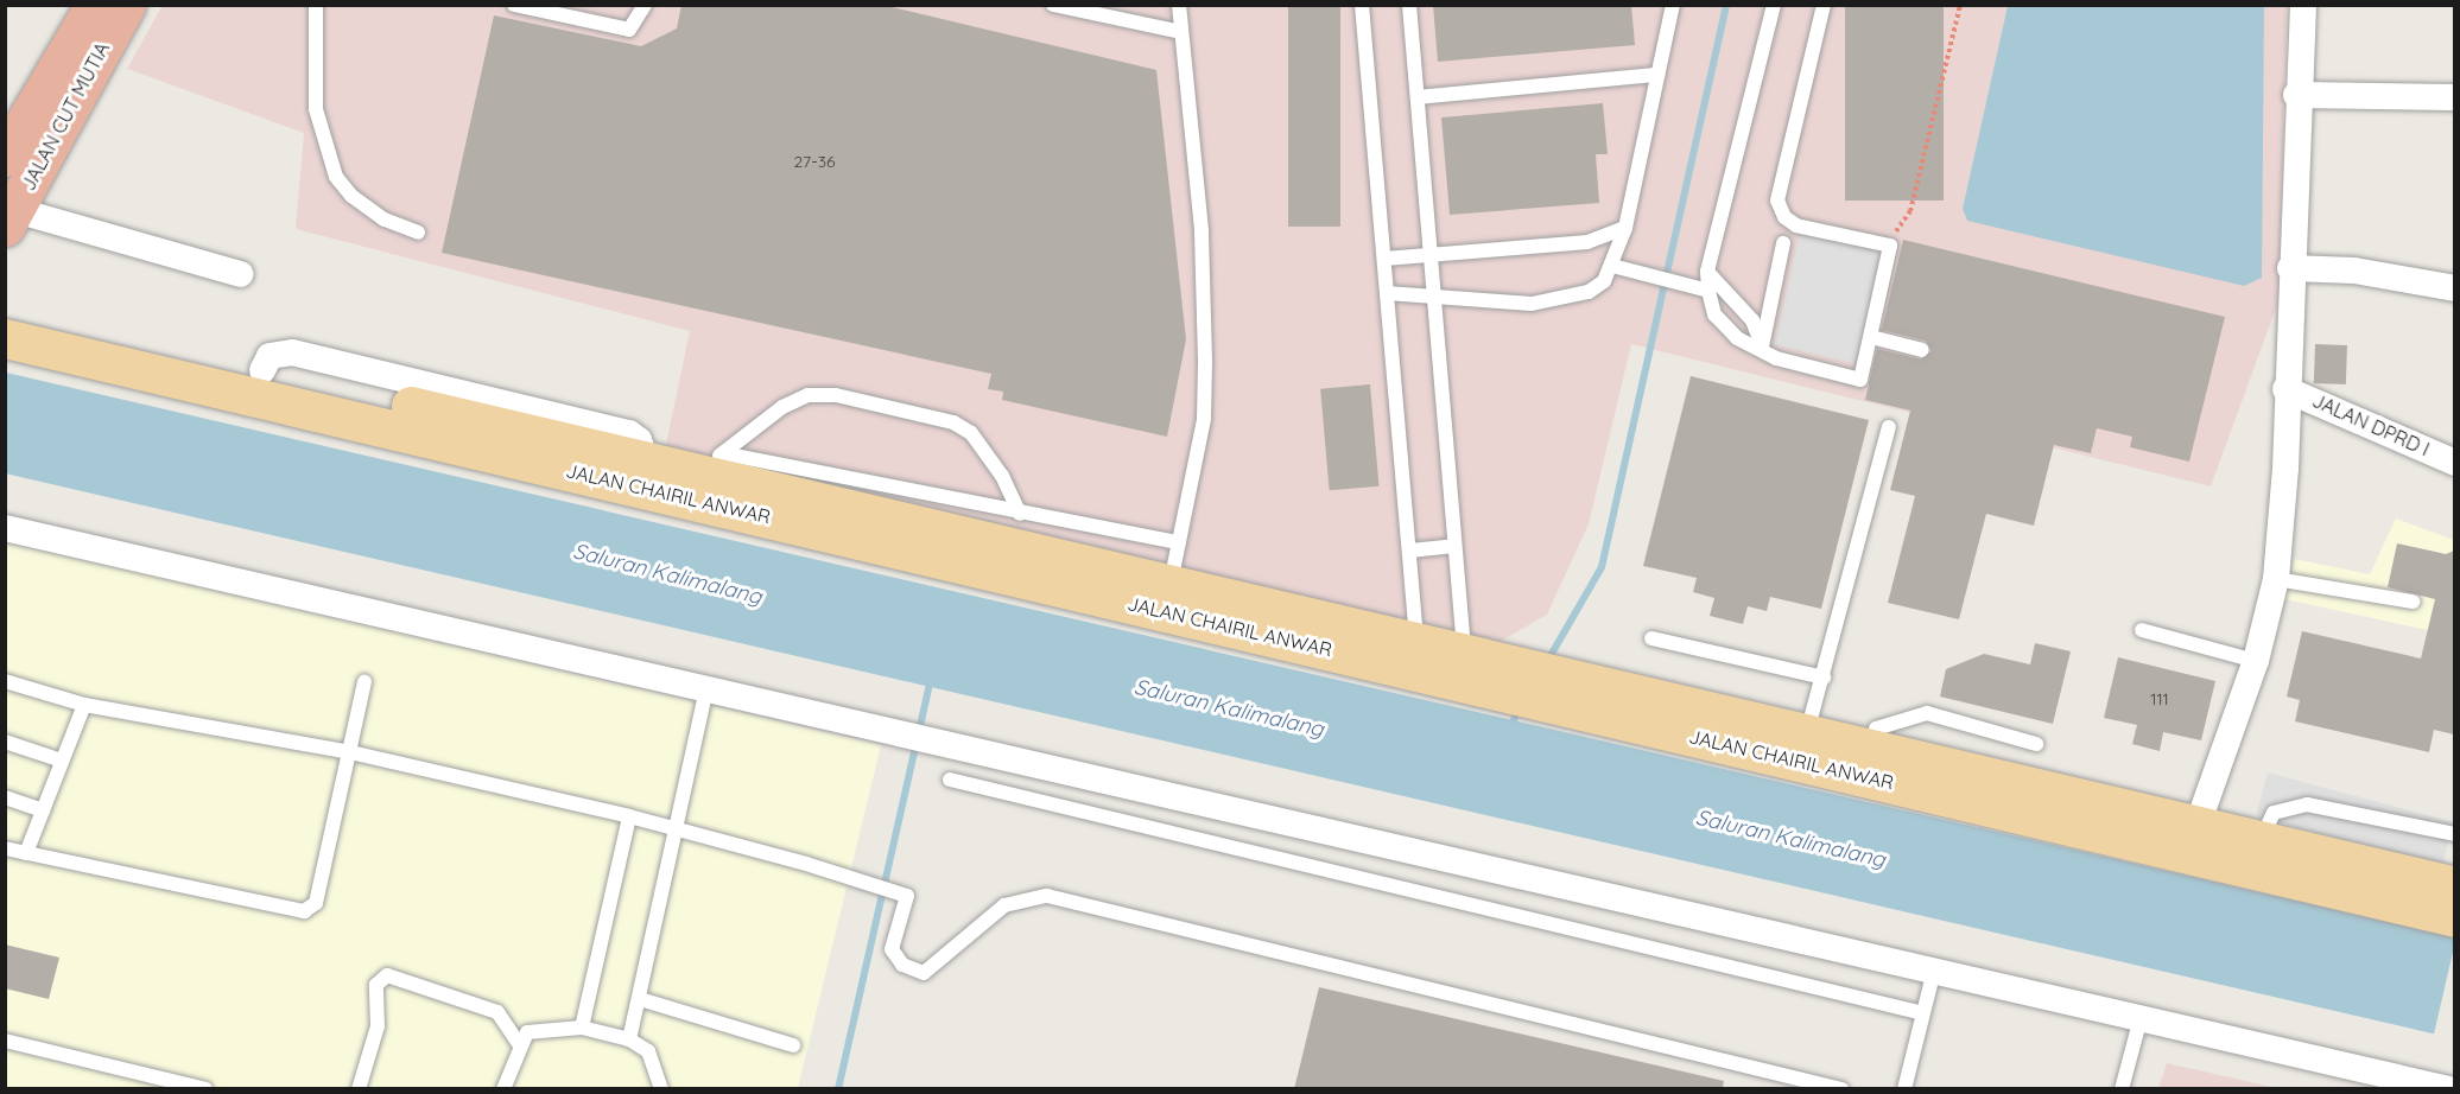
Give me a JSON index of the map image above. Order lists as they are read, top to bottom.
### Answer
{
  "streets": {
    "highway": ["JALAN CUT MUTIA"],
    "main road": ["JALAN CHAIRIL ANWAR"],
    "street": ["JALAN DPRD I"]
  },
  "water": ["Saluran Kalimalang"],
  "house_numbers": ["27-36", "111"]
}
